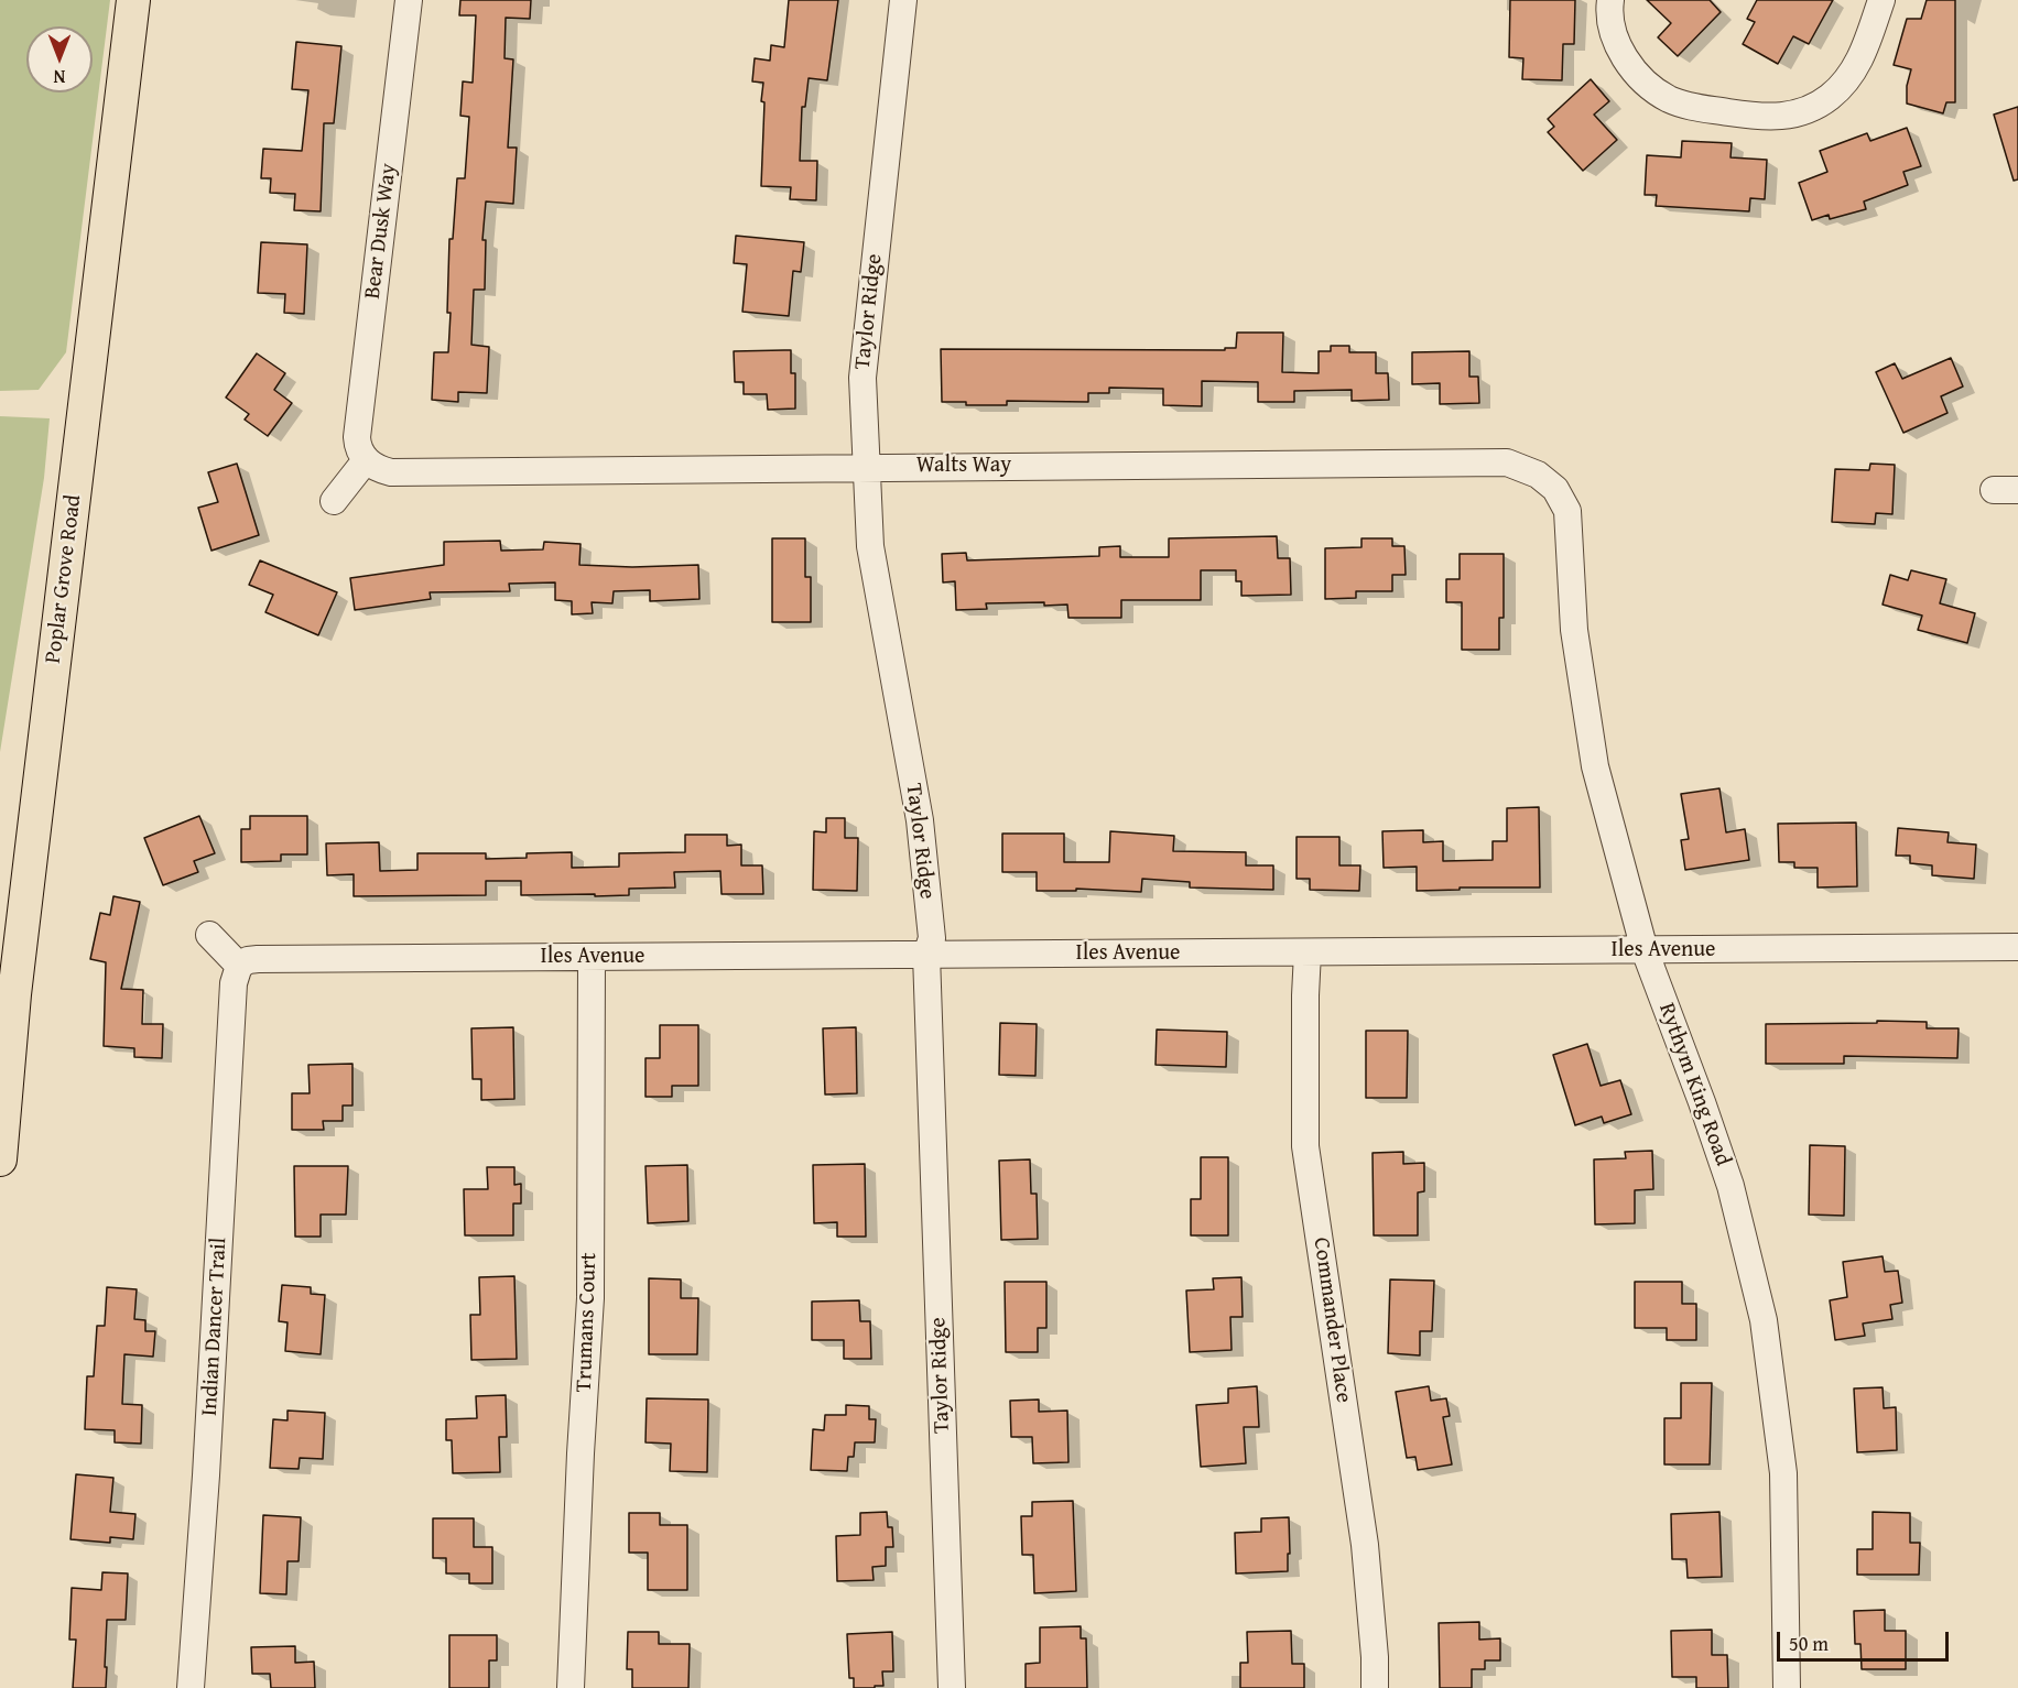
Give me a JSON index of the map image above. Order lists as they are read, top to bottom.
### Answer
{
  "streets": {
    "main road": ["Poplar Grove Road"],
    "street": [
      "Bear Dusk Way",
      "Taylor Ridge",
      "Walts Way",
      "Iles Avenue",
      "Rythym King Road",
      "Commander Place",
      "Trumans Court",
      "Indian Dancer Trail"
    ]
  },
  "crossings": [
    ["Bear Dusk Way", "Walts Way"],
    ["Taylor Ridge", "Walts Way"],
    ["Taylor Ridge", "Iles Avenue"],
    ["Walts Way", "Rythym King Road"],
    ["Iles Avenue", "Rythym King Road"],
    ["Iles Avenue", "Commander Place"],
    ["Iles Avenue", "Trumans Court"],
    ["Iles Avenue", "Indian Dancer Trail"]
  ],
  "scale_bar": "50 m",
  "north": "bottom"
}
